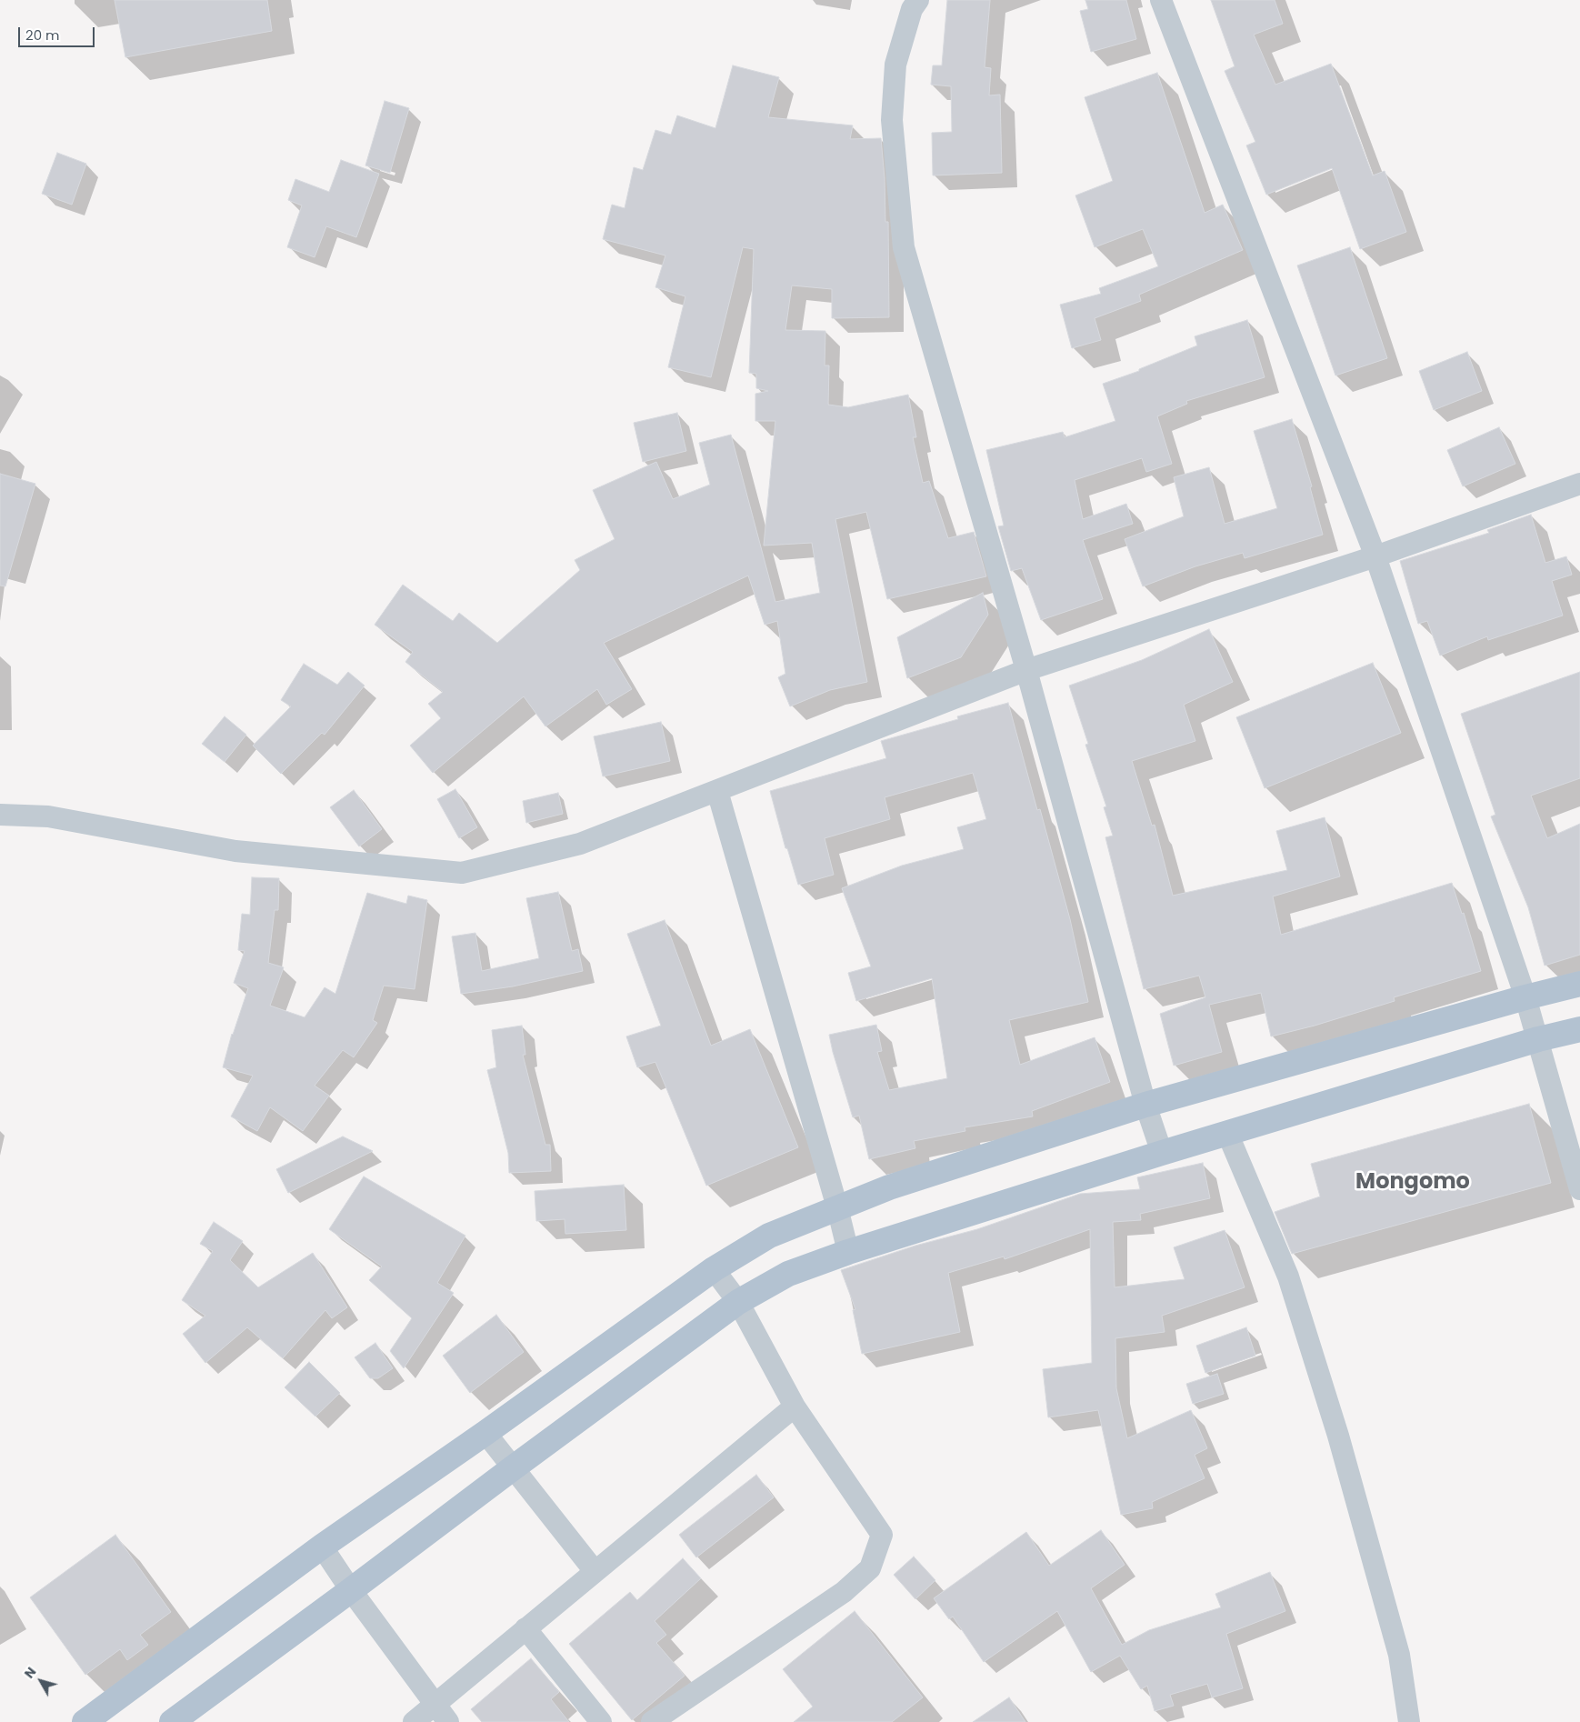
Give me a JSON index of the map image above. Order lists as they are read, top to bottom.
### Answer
{
  "districts": ["Mongomo"],
  "scale_bar": "20 m",
  "north": "top left"
}
